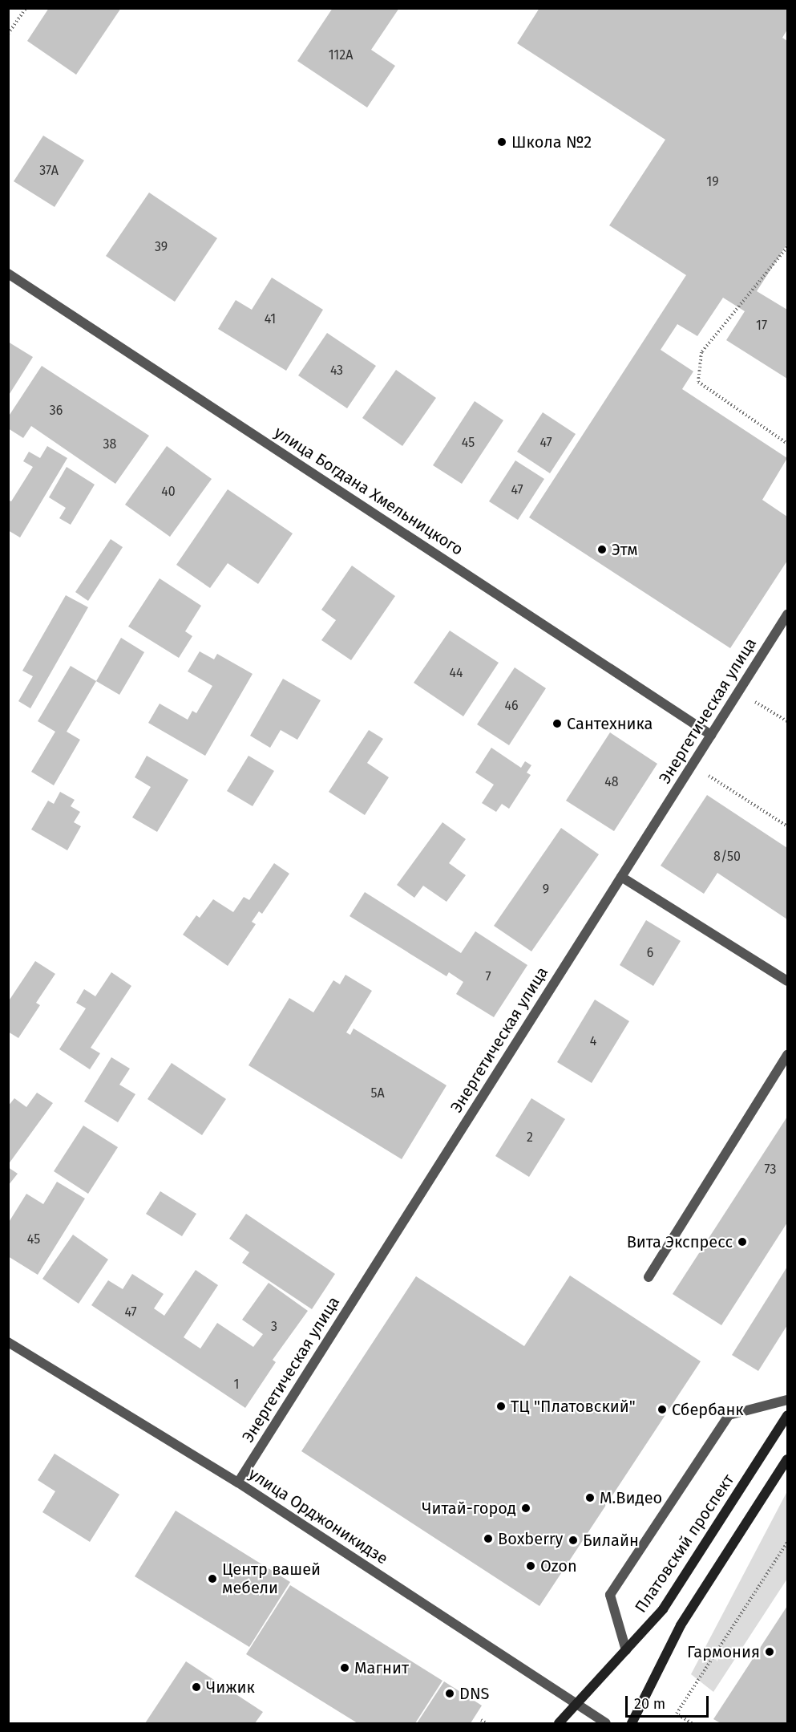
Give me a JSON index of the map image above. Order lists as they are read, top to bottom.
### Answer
{
  "streets": {
    "main road": ["Платовский проспект"],
    "street": ["улица Богдана Хмельницкого", "Энергетическая улица", "улица Орджоникидзе"]
  },
  "crossings": [
    ["улица Богдана Хмельницкого", "Энергетическая улица"],
    ["Энергетическая улица", "улица Орджоникидзе"],
    ["улица Орджоникидзе", "Платовский проспект"]
  ],
  "places": [
    "Школа №2",
    "Этм",
    "Сантехника",
    "Вита Экспресс",
    "ТЦ \"Платовский\"",
    "Сбербанк",
    "М.Видео",
    "Читай-город",
    "Boxberry",
    "Билайн",
    "Ozon",
    "Центр вашей мебели",
    "Гармония",
    "Магнит",
    "Чижик",
    "DNS"
  ],
  "house_numbers": [
    "112А",
    "37А",
    "19",
    "39",
    "41",
    "17",
    "43",
    "36",
    "45",
    "47",
    "38",
    "47",
    "40",
    "44",
    "46",
    "48",
    "8/50",
    "9",
    "6",
    "7",
    "4",
    "5А",
    "2",
    "73",
    "45",
    "47",
    "3",
    "1"
  ],
  "scale_bar": "20 m"
}
